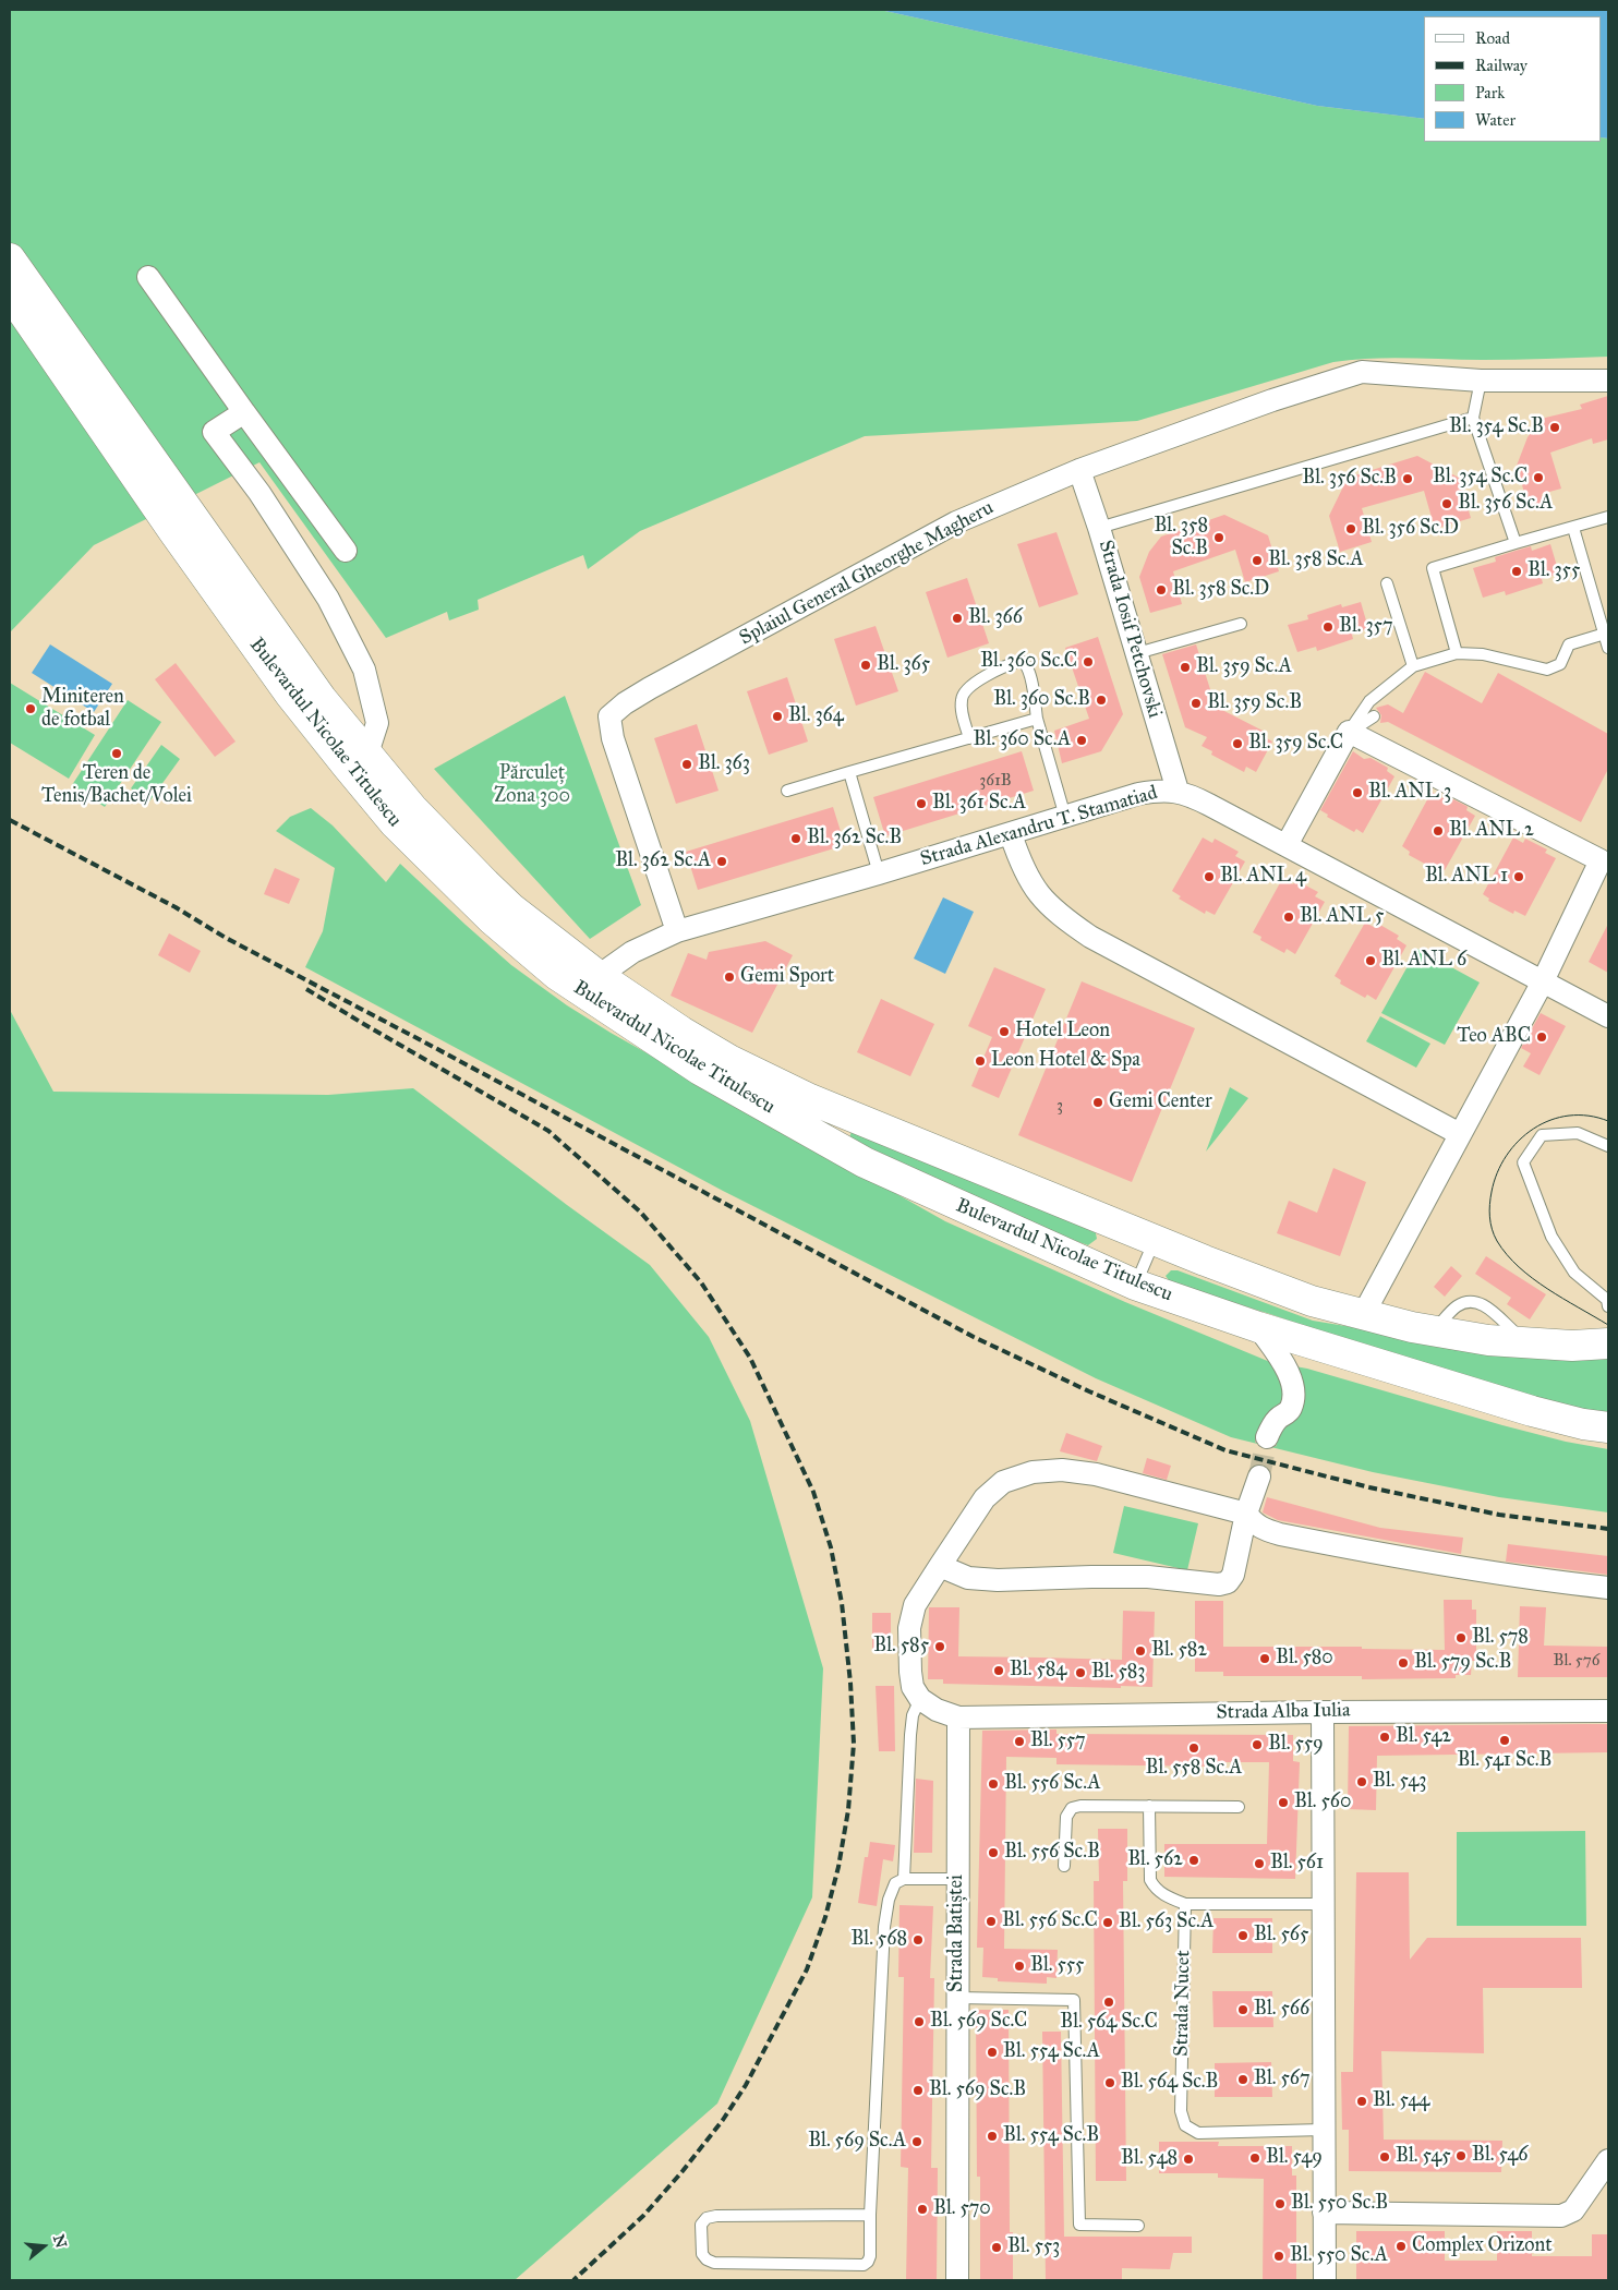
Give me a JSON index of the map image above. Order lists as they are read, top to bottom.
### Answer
{
  "streets": {
    "main road": ["Bulevardul Nicolae Titulescu"],
    "street": [
      "Splaiul General Gheorghe Magheru",
      "Strada Iosif Petchovski",
      "Strada Alexandru T. Stamatiad",
      "Strada Alba Iulia",
      "Strada Batiștei"
    ],
    "lane": ["Strada Nucet"]
  },
  "crossings": [
    ["Splaiul General Gheorghe Magheru", "Strada Iosif Petchovski"],
    ["Splaiul General Gheorghe Magheru", "Strada Alexandru T. Stamatiad"],
    ["Strada Iosif Petchovski", "Strada Alexandru T. Stamatiad"],
    ["Bulevardul Nicolae Titulescu", "Strada Alexandru T. Stamatiad"],
    ["Strada Alba Iulia", "Strada Batiștei"]
  ],
  "parks": ["Părculeț Zona 300"],
  "places": [
    "Bl. 354 Sc.B",
    "Bl. 354 Sc.C",
    "Bl. 356 Sc.B",
    "Bl. 356 Sc.A",
    "Bl. 356 Sc.D",
    "Bl. 358 Sc.B",
    "Bl. 358 Sc.A",
    "Bl. 355",
    "Bl. 358 Sc.D",
    "Bl. 366",
    "Bl. 357",
    "Bl. 360 Sc.C",
    "Bl. 365",
    "Bl. 359 Sc.A",
    "Bl. 360 Sc.B",
    "Bl. 359 Sc.B",
    "Miniteren de fotbal",
    "Bl. 364",
    "Bl. 360 Sc.A",
    "Bl. 359 Sc.C",
    "Teren de Tenis/Bachet/Volei",
    "Bl. 363",
    "Bl. ANL 3",
    "Bl. 361 Sc.A",
    "Bl. ANL 2",
    "Bl. 362 Sc.B",
    "Bl. 362 Sc.A",
    "Bl. ANL 4",
    "Bl. ANL 1",
    "Bl. ANL 5",
    "Bl. ANL 6",
    "Gemi Sport",
    "Hotel Leon",
    "Teo ABC",
    "Leon Hotel & Spa",
    "Gemi Center",
    "Bl. 578",
    "Bl. 585",
    "Bl. 582",
    "Bl. 580",
    "Bl. 579 Sc.B",
    "Bl. 584",
    "Bl. 583",
    "Bl. 542",
    "Bl. 541 Sc.B",
    "Bl. 557",
    "Bl. 559",
    "Bl. 558 Sc.A",
    "Bl. 543",
    "Bl. 556 Sc.A",
    "Bl. 560",
    "Bl. 556 Sc.B",
    "Bl. 562",
    "Bl. 561",
    "Bl. 556 Sc.C",
    "Bl. 563 Sc.A",
    "Bl. 565",
    "Bl. 568",
    "Bl. 555",
    "Bl. 564 Sc.C",
    "Bl. 566",
    "Bl. 569 Sc.C",
    "Bl. 554 Sc.A",
    "Bl. 567",
    "Bl. 564 Sc.B",
    "Bl. 569 Sc.B",
    "Bl. 544",
    "Bl. 554 Sc.B",
    "Bl. 569 Sc.A",
    "Bl. 546",
    "Bl. 545",
    "Bl. 549",
    "Bl. 548",
    "Bl. 550 Sc.B",
    "Bl. 570",
    "Complex Orizont",
    "Bl. 553",
    "Bl. 550 Sc.A"
  ],
  "house_numbers": ["361B", "3", "Bl. 576"],
  "legend": [
    "Road",
    "Railway",
    "Park",
    "Water"
  ],
  "north": "right"
}
